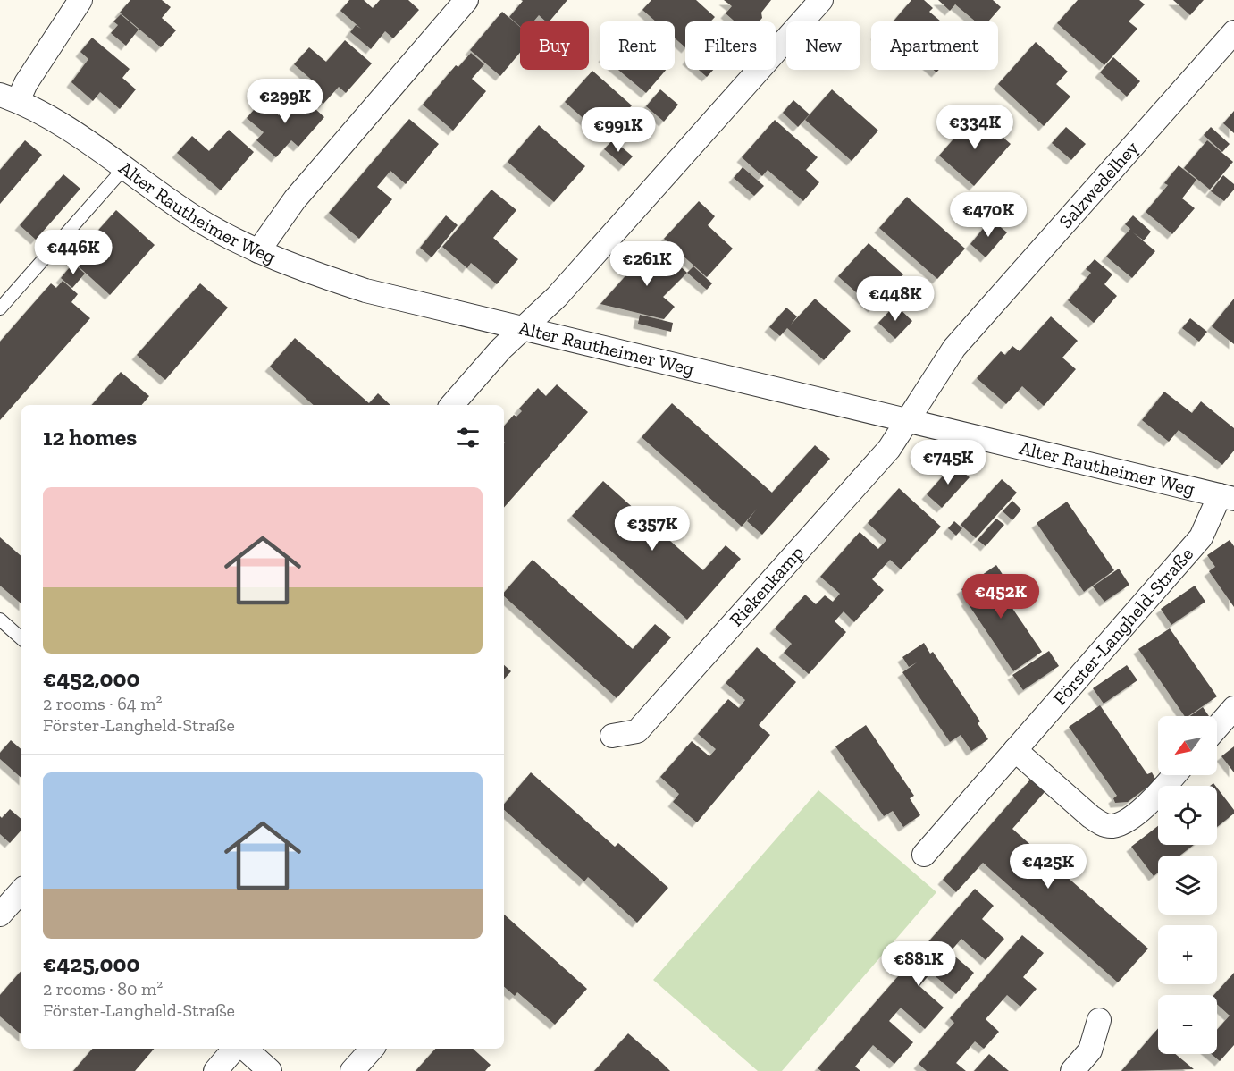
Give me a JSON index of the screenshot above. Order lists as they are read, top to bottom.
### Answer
{
  "streets": {
    "street": [
      "Salzwedelhey",
      "Alter Rautheimer Weg",
      "Riekenkamp",
      "Förster-Langheld-Straße"
    ]
  },
  "crossings": [
    ["Salzwedelhey", "Alter Rautheimer Weg"],
    ["Salzwedelhey", "Riekenkamp"],
    ["Alter Rautheimer Weg", "Riekenkamp"],
    ["Alter Rautheimer Weg", "Förster-Langheld-Straße"]
  ],
  "north": "bottom left",
  "page": {
    "chip": [
      "Buy",
      "Rent",
      "Filters",
      "New",
      "Apartment"
    ],
    "price": [
      "€299K",
      "€334K",
      "€991K",
      "€470K",
      "€446K",
      "€261K",
      "€448K",
      "€745K",
      "€357K",
      "€452K",
      "€425K",
      "€881K"
    ],
    "heading": "12 homes",
    "list": [
      {
        "name": "€452,000",
        "note": "2 rooms · 64 m² · Förster-Langheld-Straße"
      },
      {
        "name": "€425,000",
        "note": "2 rooms · 80 m² · Förster-Langheld-Straße"
      }
    ],
    "map_buttons": ["+", "−"]
  }
}
